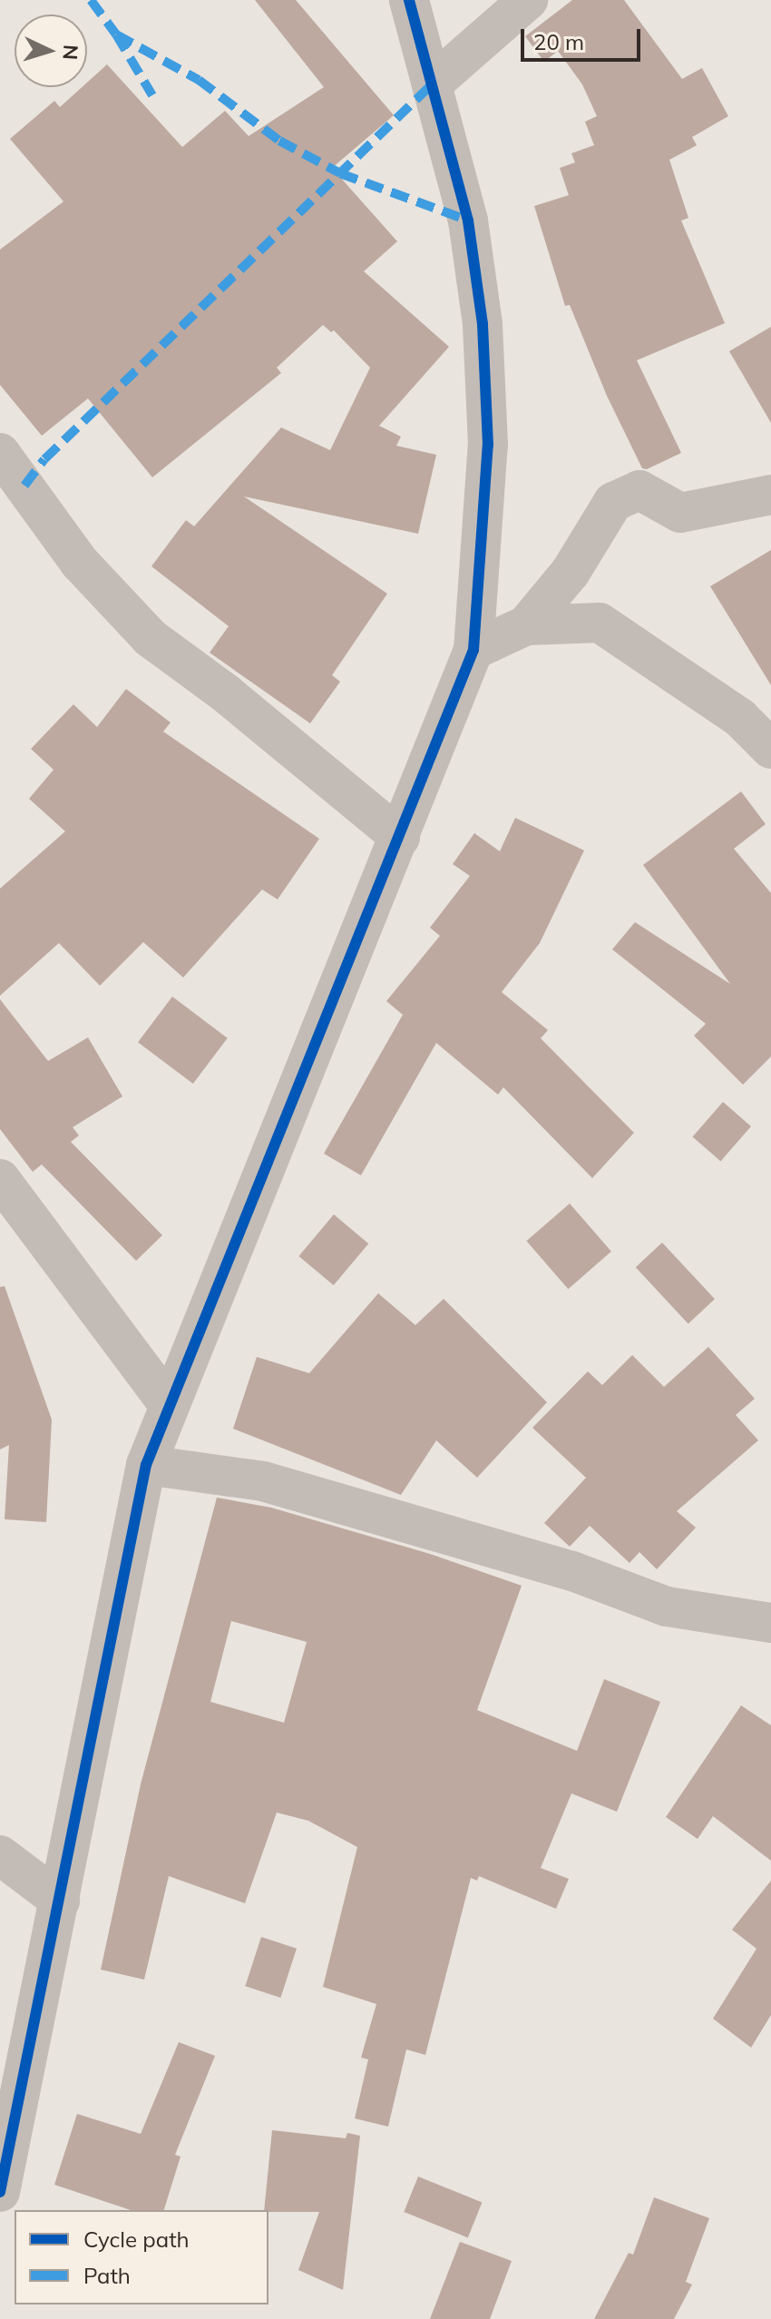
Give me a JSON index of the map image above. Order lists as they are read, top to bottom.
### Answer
{
  "legend": ["Cycle path", "Path"],
  "scale_bar": "20 m",
  "north": "right"
}
